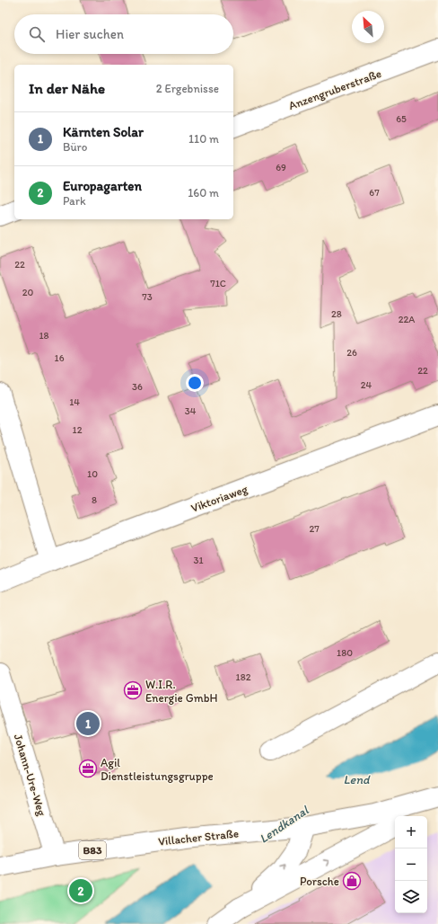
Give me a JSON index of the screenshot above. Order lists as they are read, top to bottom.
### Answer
{
  "streets": {
    "street": [
      "Anzengruberstraße",
      "Viktoriaweg",
      "Johann-Ure-Weg",
      "Villacher Straße",
      "B83"
    ]
  },
  "crossings": [
    ["Johann-Ure-Weg", "Villacher Straße"]
  ],
  "water": ["Lend", "Lendkanal"],
  "places": {
    "office": ["W.I.R. Energie GmbH", "Agil Dienstleistungsgruppe"],
    "shop": ["Porsche"]
  },
  "house_numbers": [
    "65",
    "69",
    "67",
    "22",
    "71C",
    "20",
    "73",
    "28",
    "22A",
    "18",
    "26",
    "16",
    "22",
    "24",
    "36",
    "14",
    "34",
    "12",
    "10",
    "8",
    "27",
    "31",
    "180",
    "182"
  ],
  "north": "top left",
  "page": {
    "search": "Hier suchen",
    "heading": ["In der Nähe", "2 Ergebnisse"],
    "list": [
      {
        "mark": "1",
        "name": "Kärnten Solar",
        "note": "Büro",
        "value": "110 m"
      },
      {
        "mark": "2",
        "name": "Europagarten",
        "note": "Park",
        "value": "160 m"
      }
    ],
    "pins": ["1", "2"],
    "map_buttons": ["+", "−"]
  }
}
